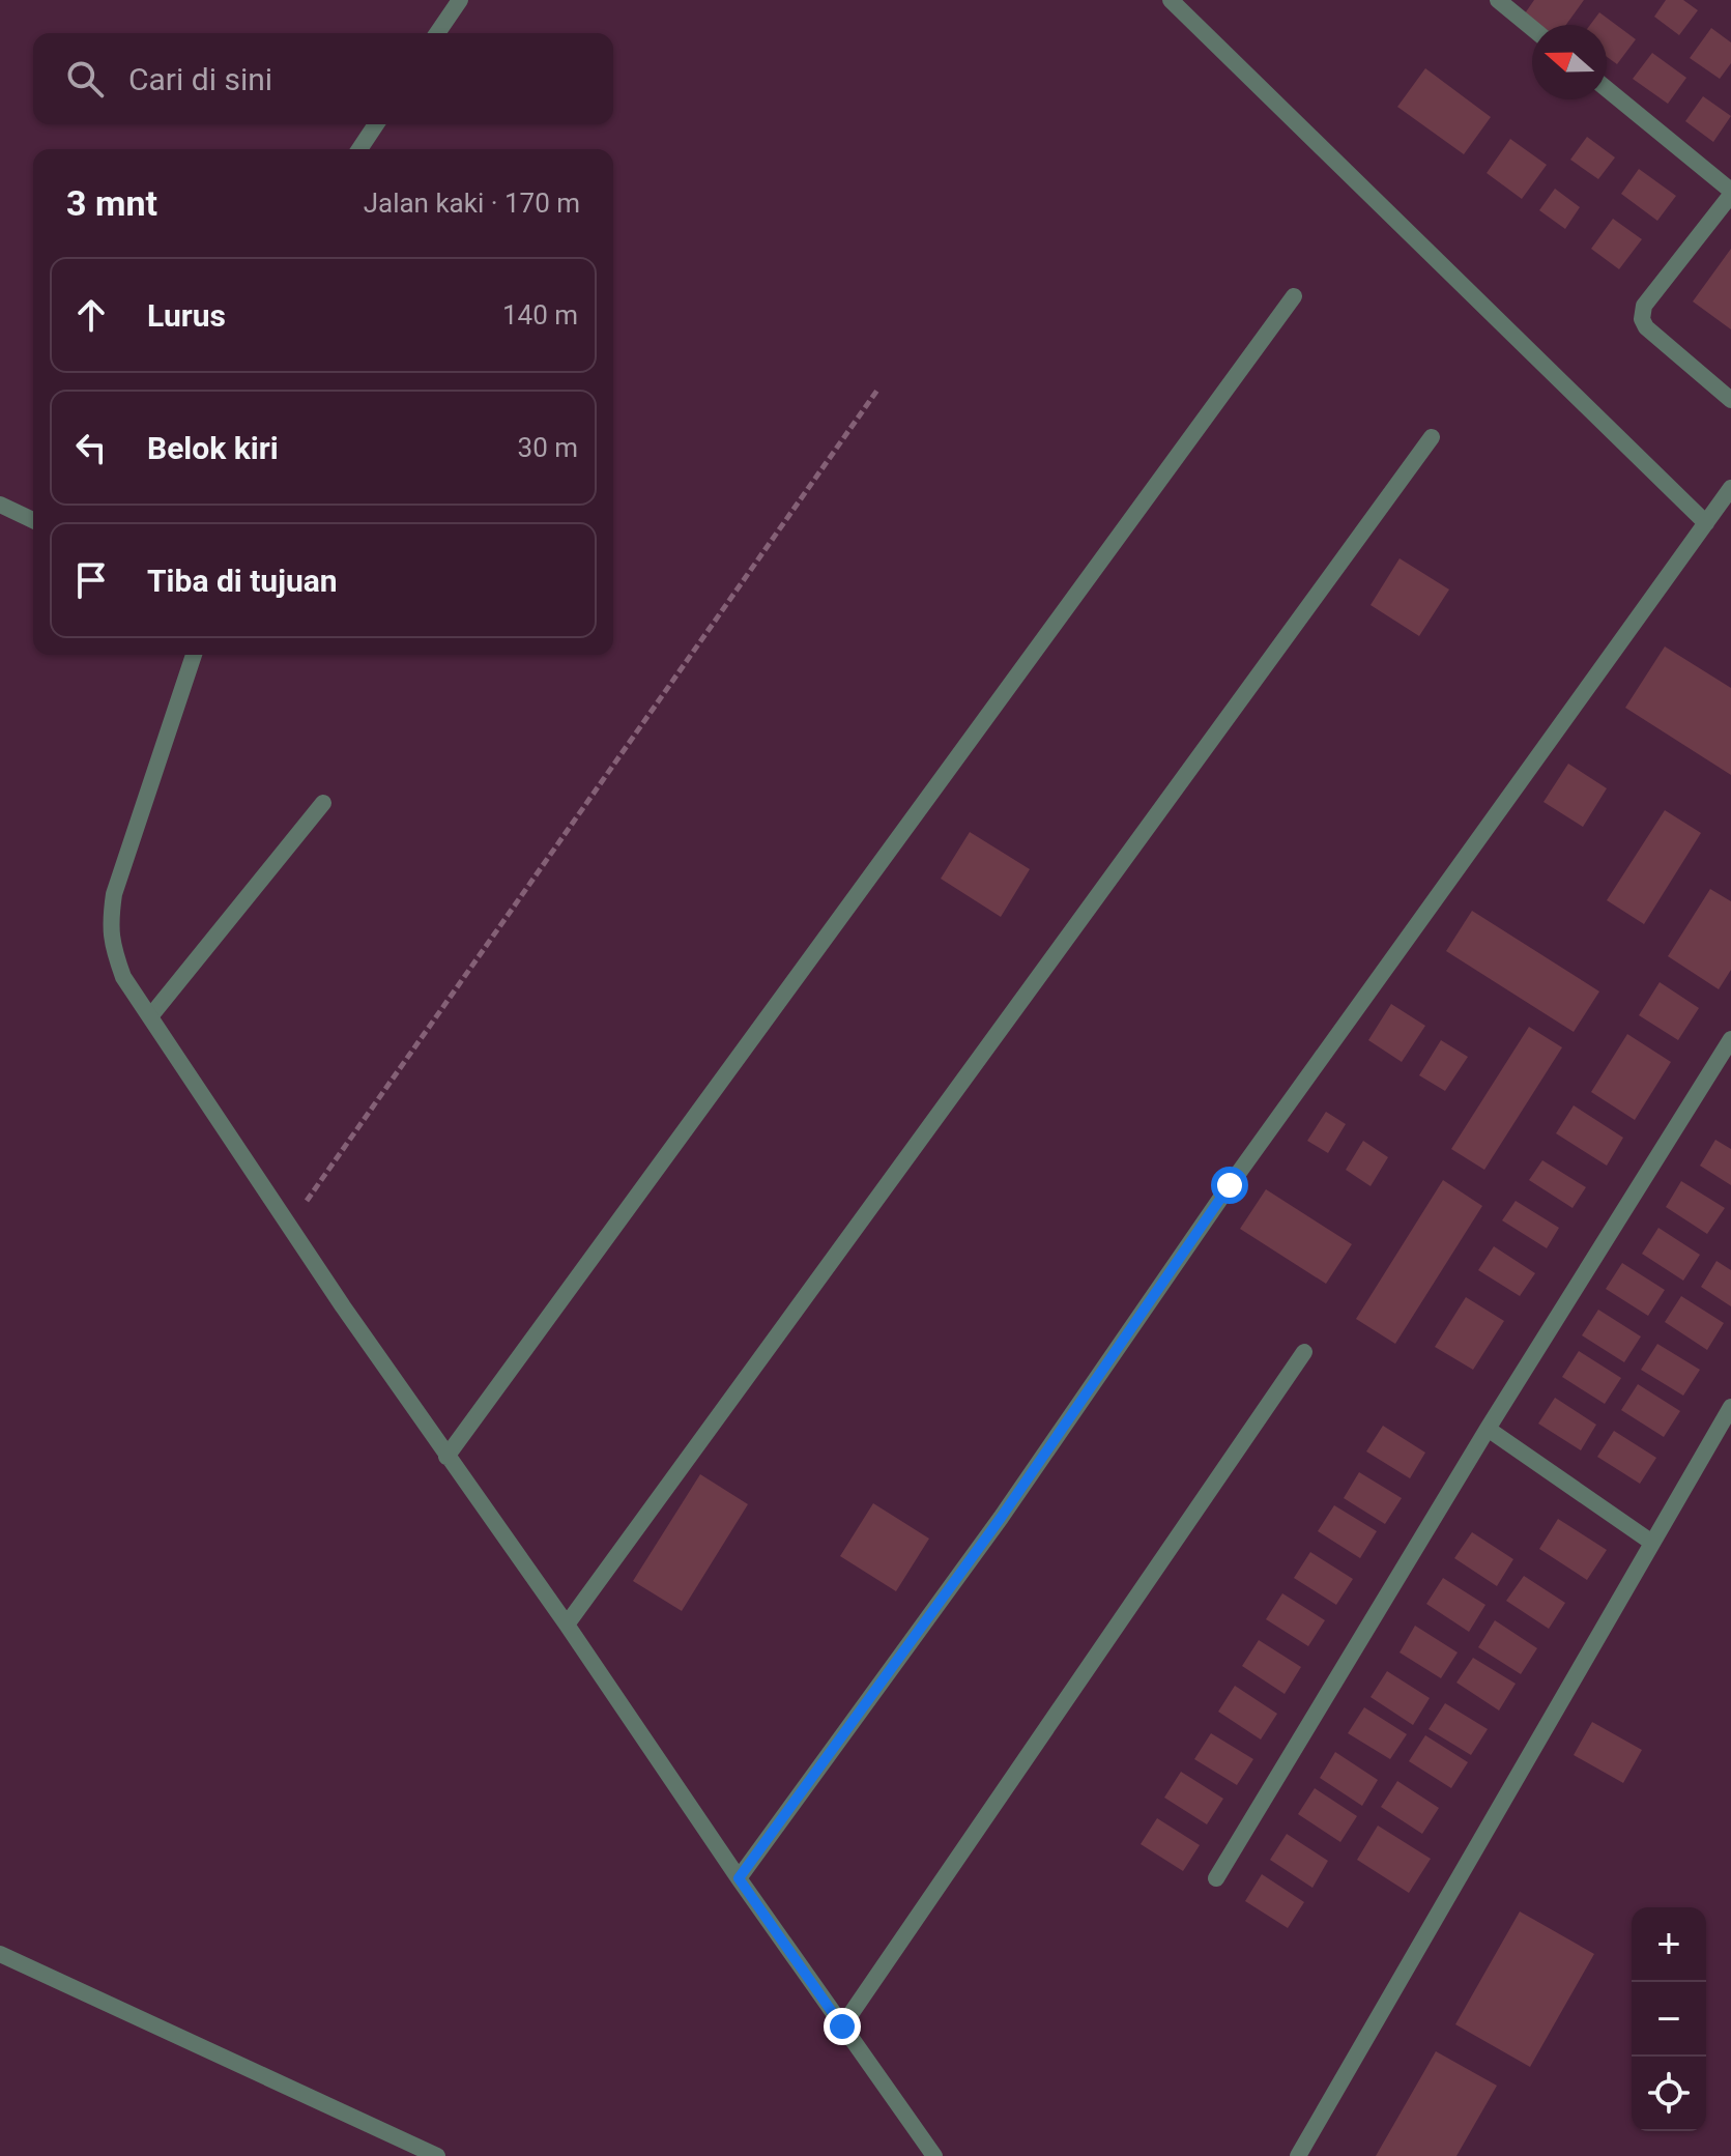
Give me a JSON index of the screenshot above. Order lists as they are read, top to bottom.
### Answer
{
  "north": "left",
  "page": {
    "search": "Cari di sini",
    "heading": ["3 mnt", "Jalan kaki · 170 m"],
    "list": [
      ["Lurus", "140 m"],
      ["Belok kiri", "30 m"],
      "Tiba di tujuan"
    ],
    "map_buttons": ["+", "−"]
  }
}
